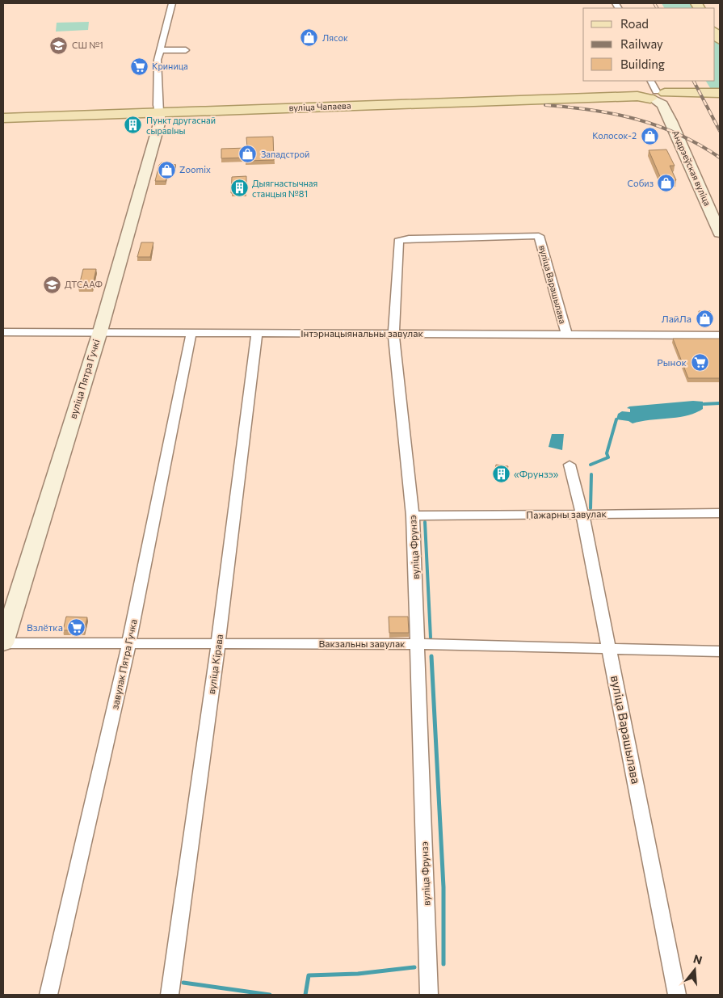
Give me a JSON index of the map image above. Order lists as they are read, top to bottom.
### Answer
{
  "streets": {
    "main road": ["вуліца Чапаева"],
    "street": [
      "Андрэеўская вуліца",
      "вуліца Варашылава",
      "Інтэрнацыянальны завулак",
      "вуліца Пятра Гучкі",
      "Пажарны завулак",
      "вуліца Фрунзэ",
      "Вакзальны завулак",
      "завулак Пятра Гучка",
      "вуліца Кірава"
    ]
  },
  "crossings": [
    ["вуліца Чапаева", "Андрэеўская вуліца"],
    ["вуліца Чапаева", "вуліца Пятра Гучкі"],
    ["вуліца Варашылава", "Інтэрнацыянальны завулак"],
    ["вуліца Варашылава", "Пажарны завулак"],
    ["вуліца Варашылава", "вуліца Фрунзэ"],
    ["вуліца Варашылава", "Вакзальны завулак"],
    ["Інтэрнацыянальны завулак", "вуліца Пятра Гучкі"],
    ["Інтэрнацыянальны завулак", "вуліца Фрунзэ"],
    ["Інтэрнацыянальны завулак", "завулак Пятра Гучка"],
    ["Інтэрнацыянальны завулак", "вуліца Кірава"],
    ["вуліца Пятра Гучкі", "Вакзальны завулак"],
    ["Пажарны завулак", "вуліца Фрунзэ"],
    ["вуліца Фрунзэ", "Вакзальны завулак"],
    ["Вакзальны завулак", "завулак Пятра Гучка"],
    ["Вакзальны завулак", "вуліца Кірава"]
  ],
  "places": {
    "shop": [
      "Лясок",
      "Колосок-2",
      "Западстрой",
      "Zoomix",
      "Собиз",
      "ЛайЛа"
    ],
    "school or university": ["СШ №1", "ДТСААФ"],
    "supermarket": ["Криница", "Рынок", "Взлётка"],
    "building": ["Пункт другаснай сыравіны", "Дыягнастычная станцыя №81", "«Фрунзэ»"]
  },
  "legend": ["Road", "Railway", "Building"],
  "north": "top"
}
